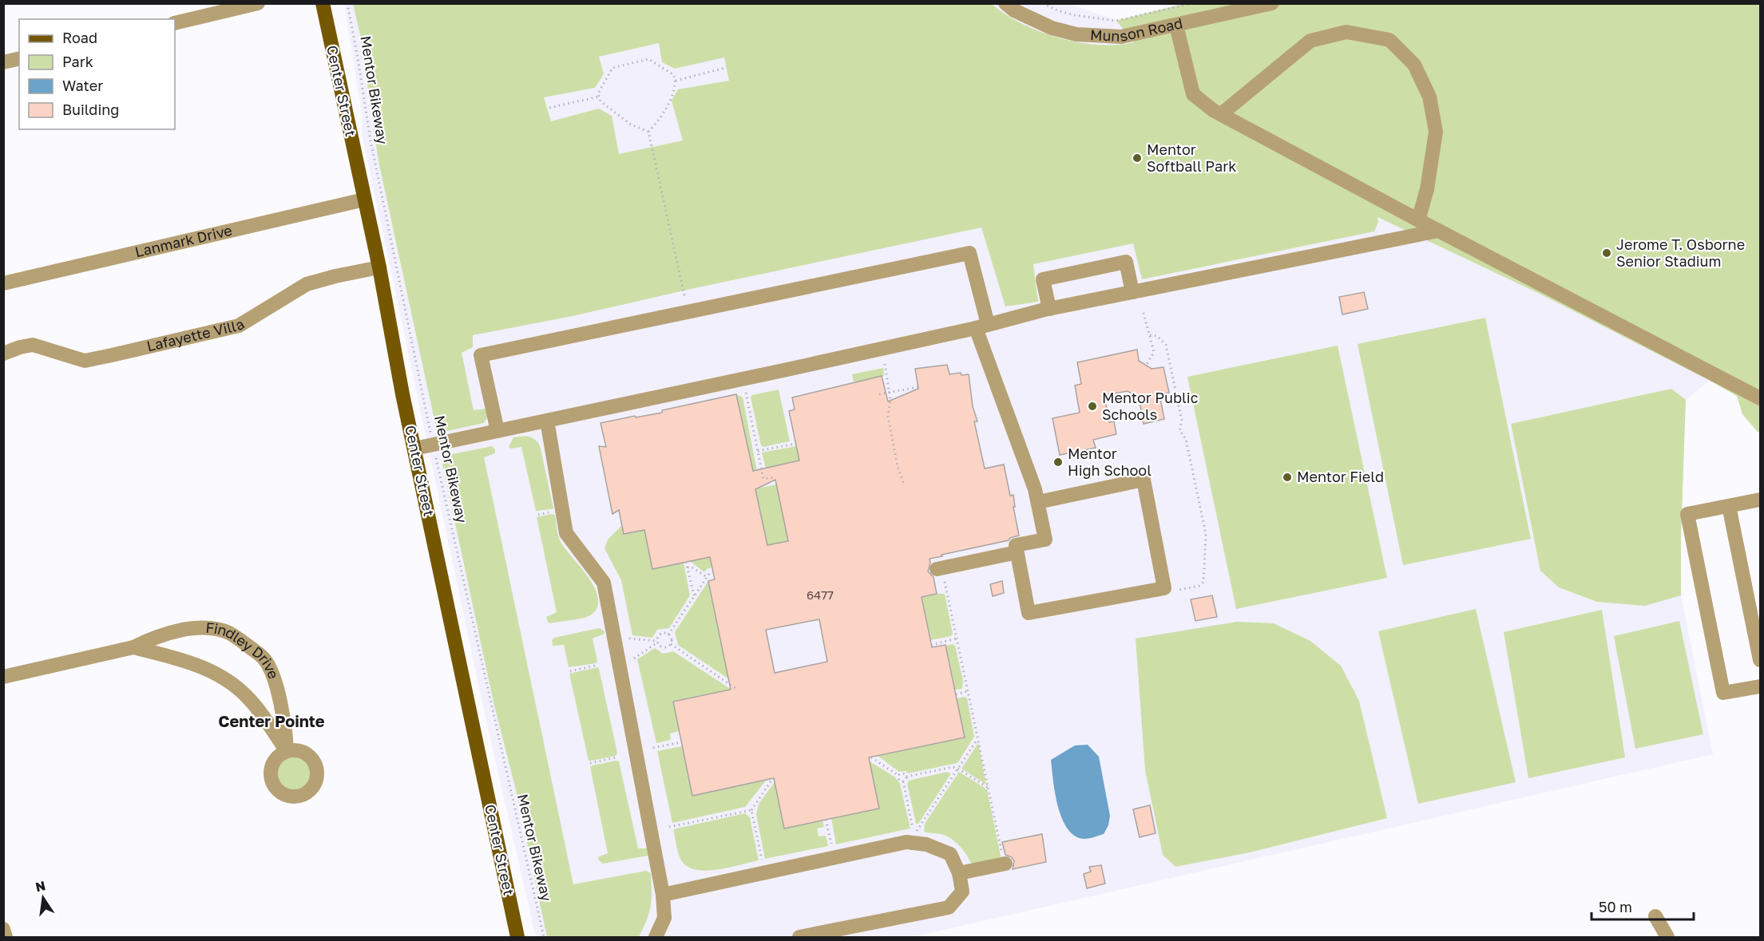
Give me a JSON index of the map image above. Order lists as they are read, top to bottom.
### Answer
{
  "streets": {
    "main road": ["Center Street"],
    "street": [
      "Munson Road",
      "Lanmark Drive",
      "Lafayette Villa",
      "Findley Drive"
    ],
    "path": ["Mentor Bikeway"]
  },
  "crossings": [
    ["Center Street", "Lanmark Drive"],
    ["Center Street", "Lafayette Villa"]
  ],
  "districts": ["Center Pointe"],
  "places": [
    "Mentor Softball Park",
    "Jerome T. Osborne Senior Stadium",
    "Mentor Public Schools",
    "Mentor High School",
    "Mentor Field"
  ],
  "house_numbers": ["6477"],
  "legend": [
    "Road",
    "Park",
    "Water",
    "Building"
  ],
  "scale_bar": "50 m",
  "north": "top"
}
